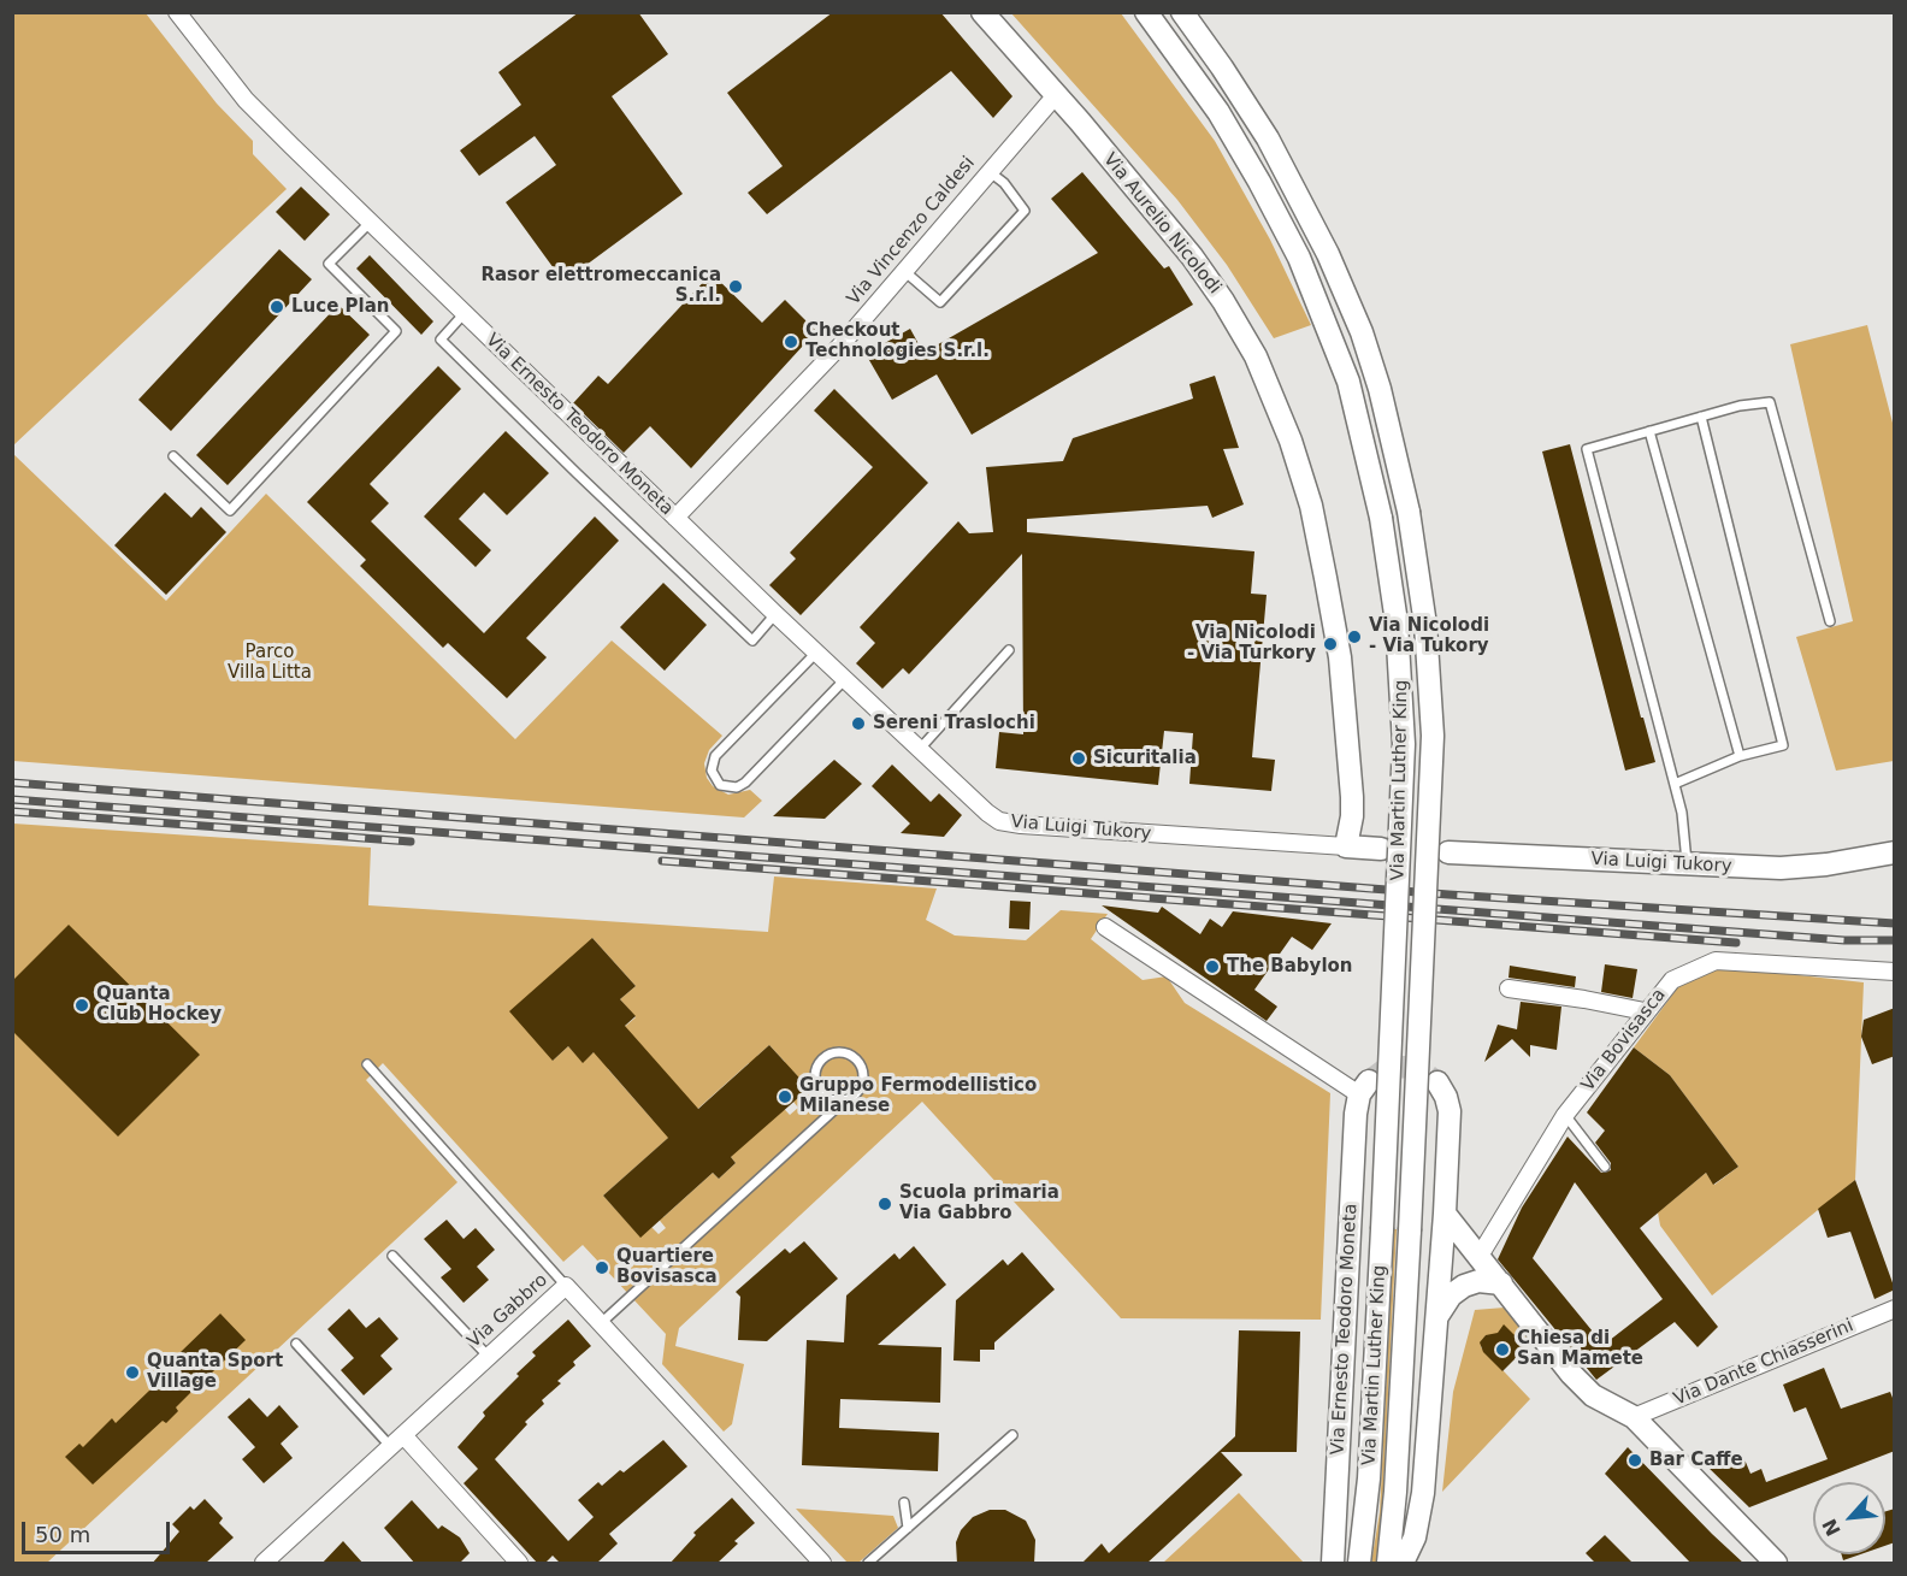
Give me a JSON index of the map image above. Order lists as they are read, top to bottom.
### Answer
{
  "streets": {
    "street": [
      "Via Aurelio Nicolodi",
      "Via Vincenzo Caldesi",
      "Via Ernesto Teodoro Moneta",
      "Via Martin Luther King",
      "Via Luigi Tukory",
      "Via Bovisasca",
      "Via Gabbro",
      "Via Dante Chiasserini"
    ]
  },
  "crossings": [
    ["Via Aurelio Nicolodi", "Via Vincenzo Caldesi"],
    ["Via Aurelio Nicolodi", "Via Luigi Tukory"],
    ["Via Vincenzo Caldesi", "Via Ernesto Teodoro Moneta"],
    ["Via Ernesto Teodoro Moneta", "Via Luigi Tukory"]
  ],
  "parks": ["Parco Villa Litta"],
  "places": [
    "Rasor elettromeccanica S.r.l.",
    "Luce Plan",
    "Checkout Technologies S.r.l.",
    "Via Nicolodi - Via Tukory",
    "Via Nicolodi - Via Turkory",
    "Sereni Traslochi",
    "Sicuritalia",
    "The Babylon",
    "Quanta Club Hockey",
    "Gruppo Fermodellistico Milanese",
    "Scuola primaria Via Gabbro",
    "Quartiere Bovisasca",
    "Chiesa di San Mamete",
    "Quanta Sport Village",
    "Bar Caffe"
  ],
  "scale_bar": "50 m",
  "north": "bottom left"
}
